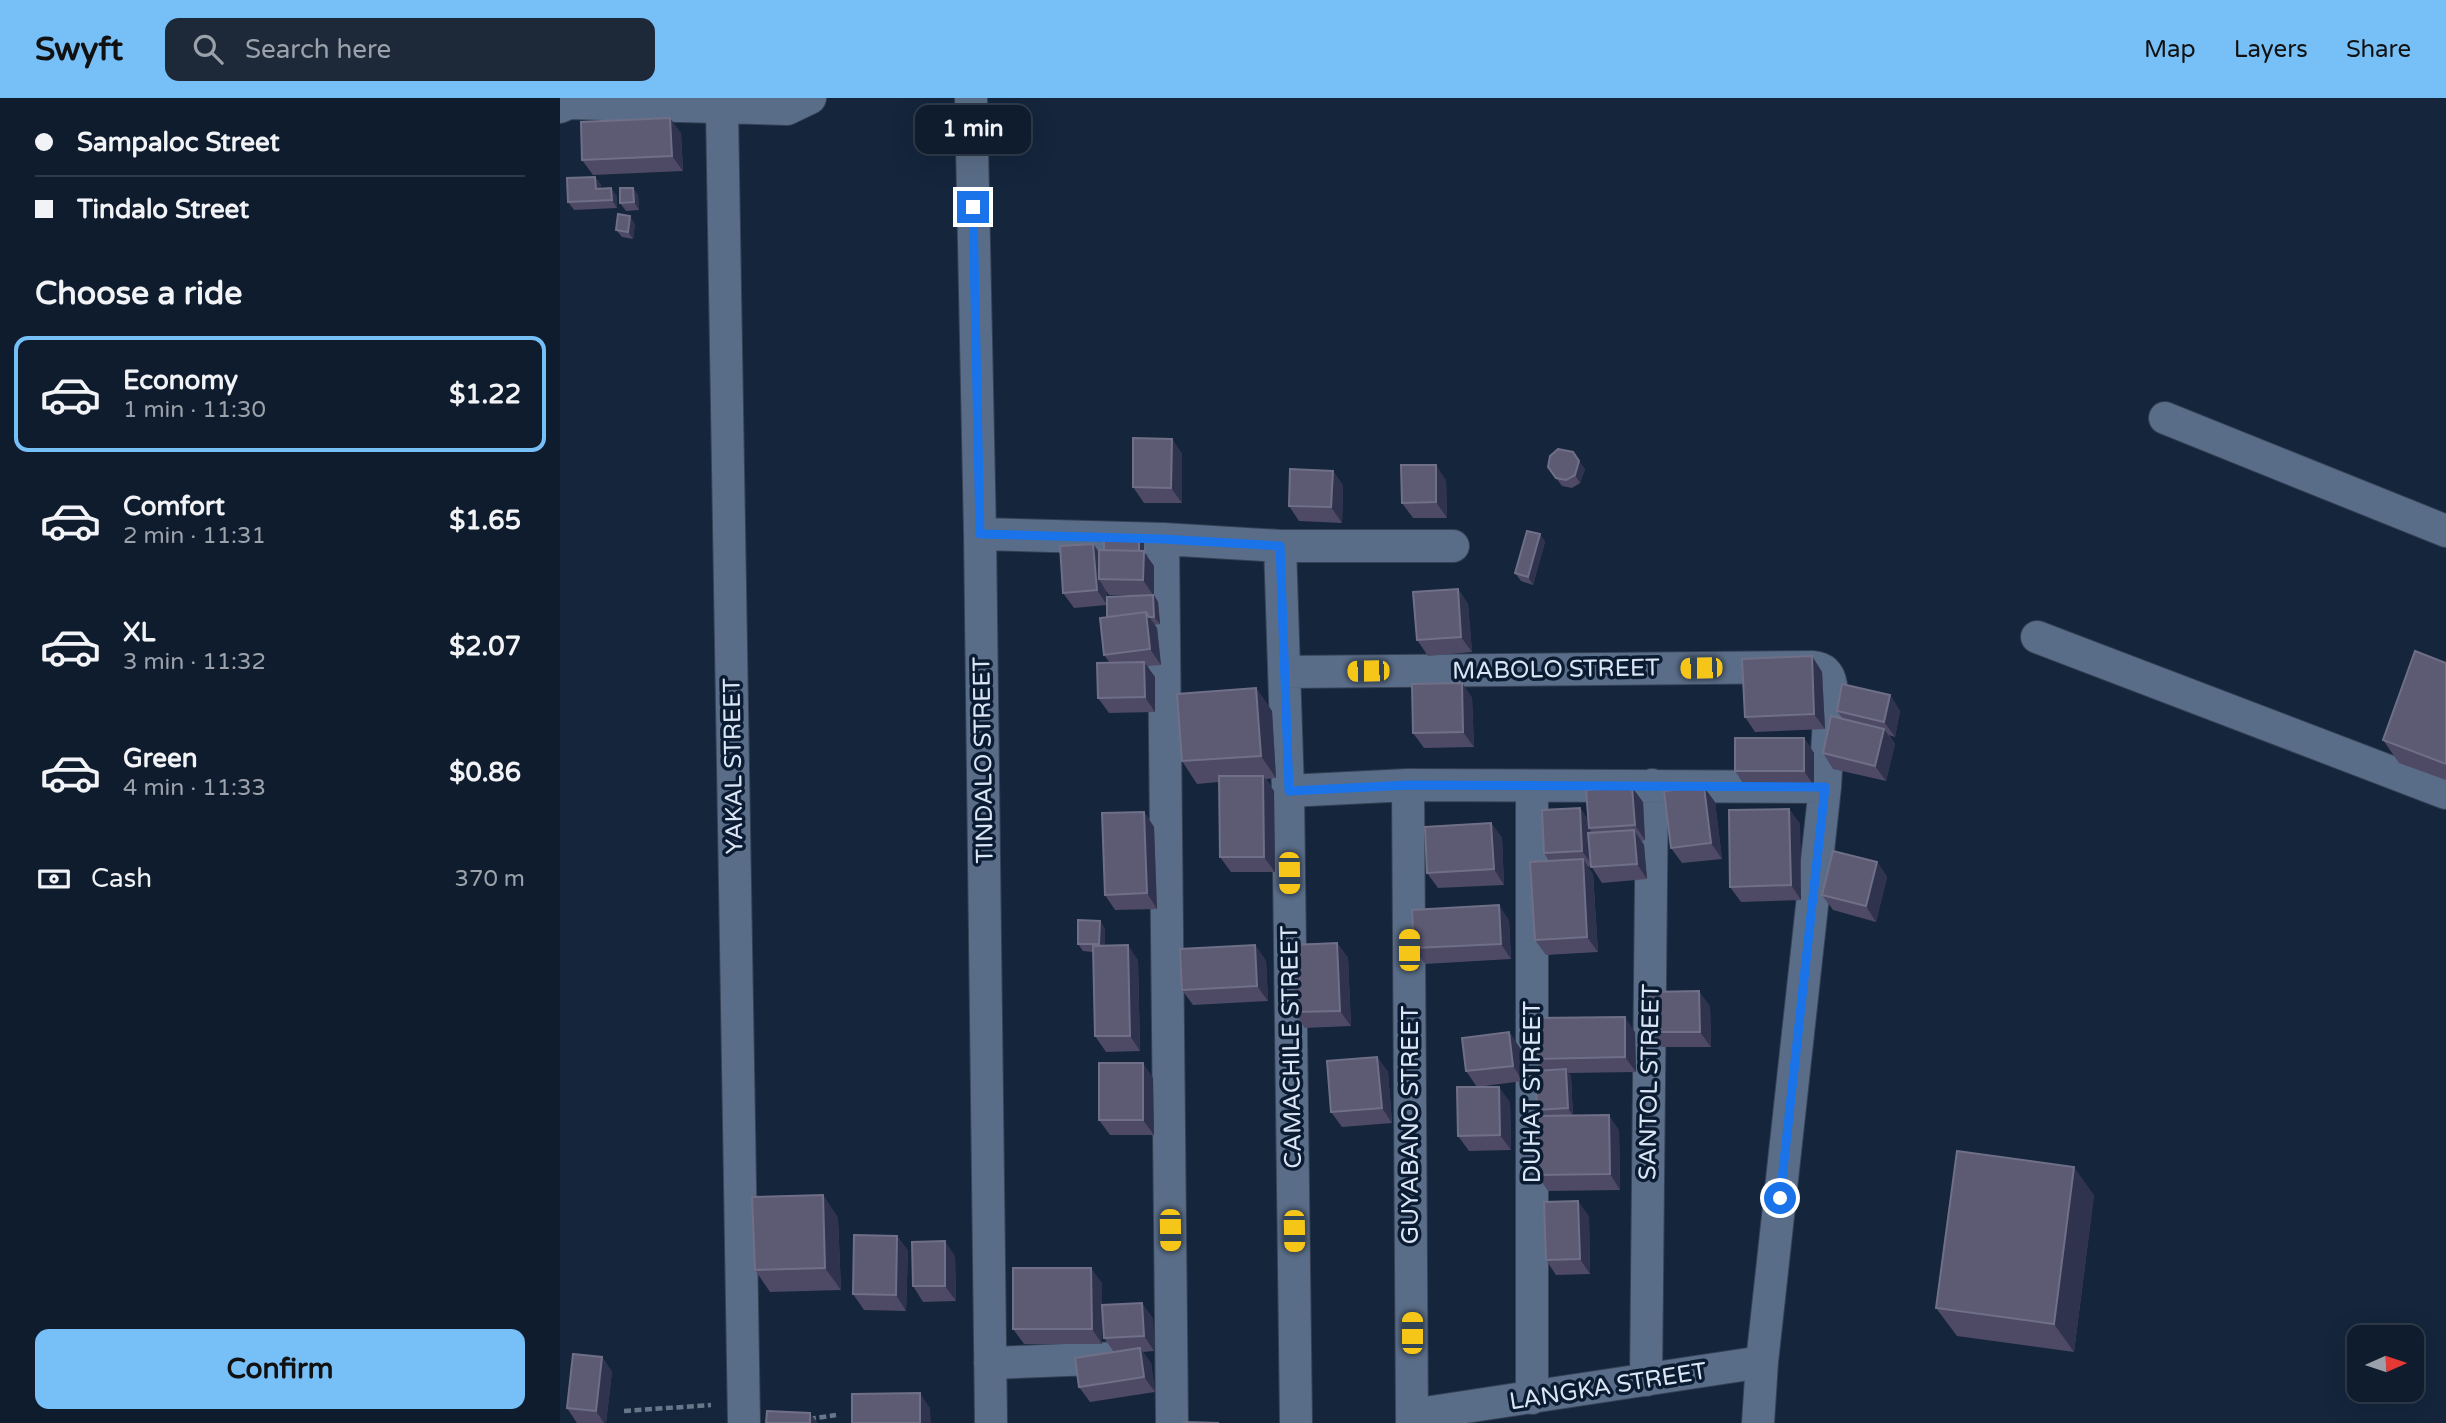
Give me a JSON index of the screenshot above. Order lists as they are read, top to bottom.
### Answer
{
  "streets": {
    "street": [
      "MABOLO STREET",
      "TINDALO STREET",
      "YAKAL STREET",
      "CAMACHILE STREET",
      "SANTOL STREET",
      "DUHAT STREET",
      "GUYABANO STREET",
      "LANGKA STREET"
    ]
  },
  "crossings": [
    ["MABOLO STREET", "CAMACHILE STREET"],
    ["SANTOL STREET", "LANGKA STREET"],
    ["DUHAT STREET", "LANGKA STREET"],
    ["GUYABANO STREET", "LANGKA STREET"]
  ],
  "north": "right",
  "page": {
    "header": "Swyft",
    "search": "Search here",
    "nav": ["Map", "Layers", "Share"],
    "banner": ["Sampaloc Street", "Tindalo Street"],
    "bubble": "1 min",
    "heading": "Choose a ride",
    "list": [
      {
        "name": "Economy",
        "note": "1 min · 11:30",
        "value": "$1.22"
      },
      {
        "name": "Comfort",
        "note": "2 min · 11:31",
        "value": "$1.65"
      },
      {
        "name": "XL",
        "note": "3 min · 11:32",
        "value": "$2.07"
      },
      {
        "name": "Green",
        "note": "4 min · 11:33",
        "value": "$0.86"
      }
    ],
    "pay": ["Cash", "370 m"],
    "buttons": "Confirm"
  }
}
